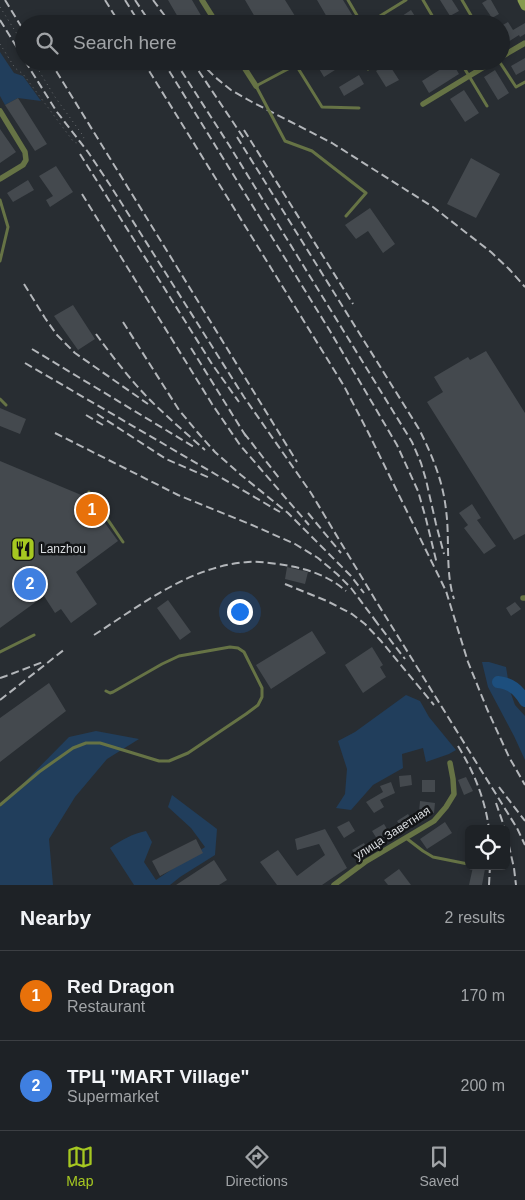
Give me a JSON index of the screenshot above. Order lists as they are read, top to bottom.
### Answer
{
  "streets": {
    "street": ["улица Заветная"]
  },
  "places": {
    "restaurant": ["Lanzhou"]
  },
  "page": {
    "search": "Search here",
    "pins": ["1", "2"],
    "heading": ["Nearby", "2 results"],
    "list": [
      {
        "mark": "1",
        "name": "Red Dragon",
        "note": "Restaurant",
        "value": "170 m"
      },
      {
        "mark": "2",
        "name": "ТРЦ \"MART Village\"",
        "note": "Supermarket",
        "value": "200 m"
      }
    ],
    "nav": ["Map", "Directions", "Saved"]
  }
}
